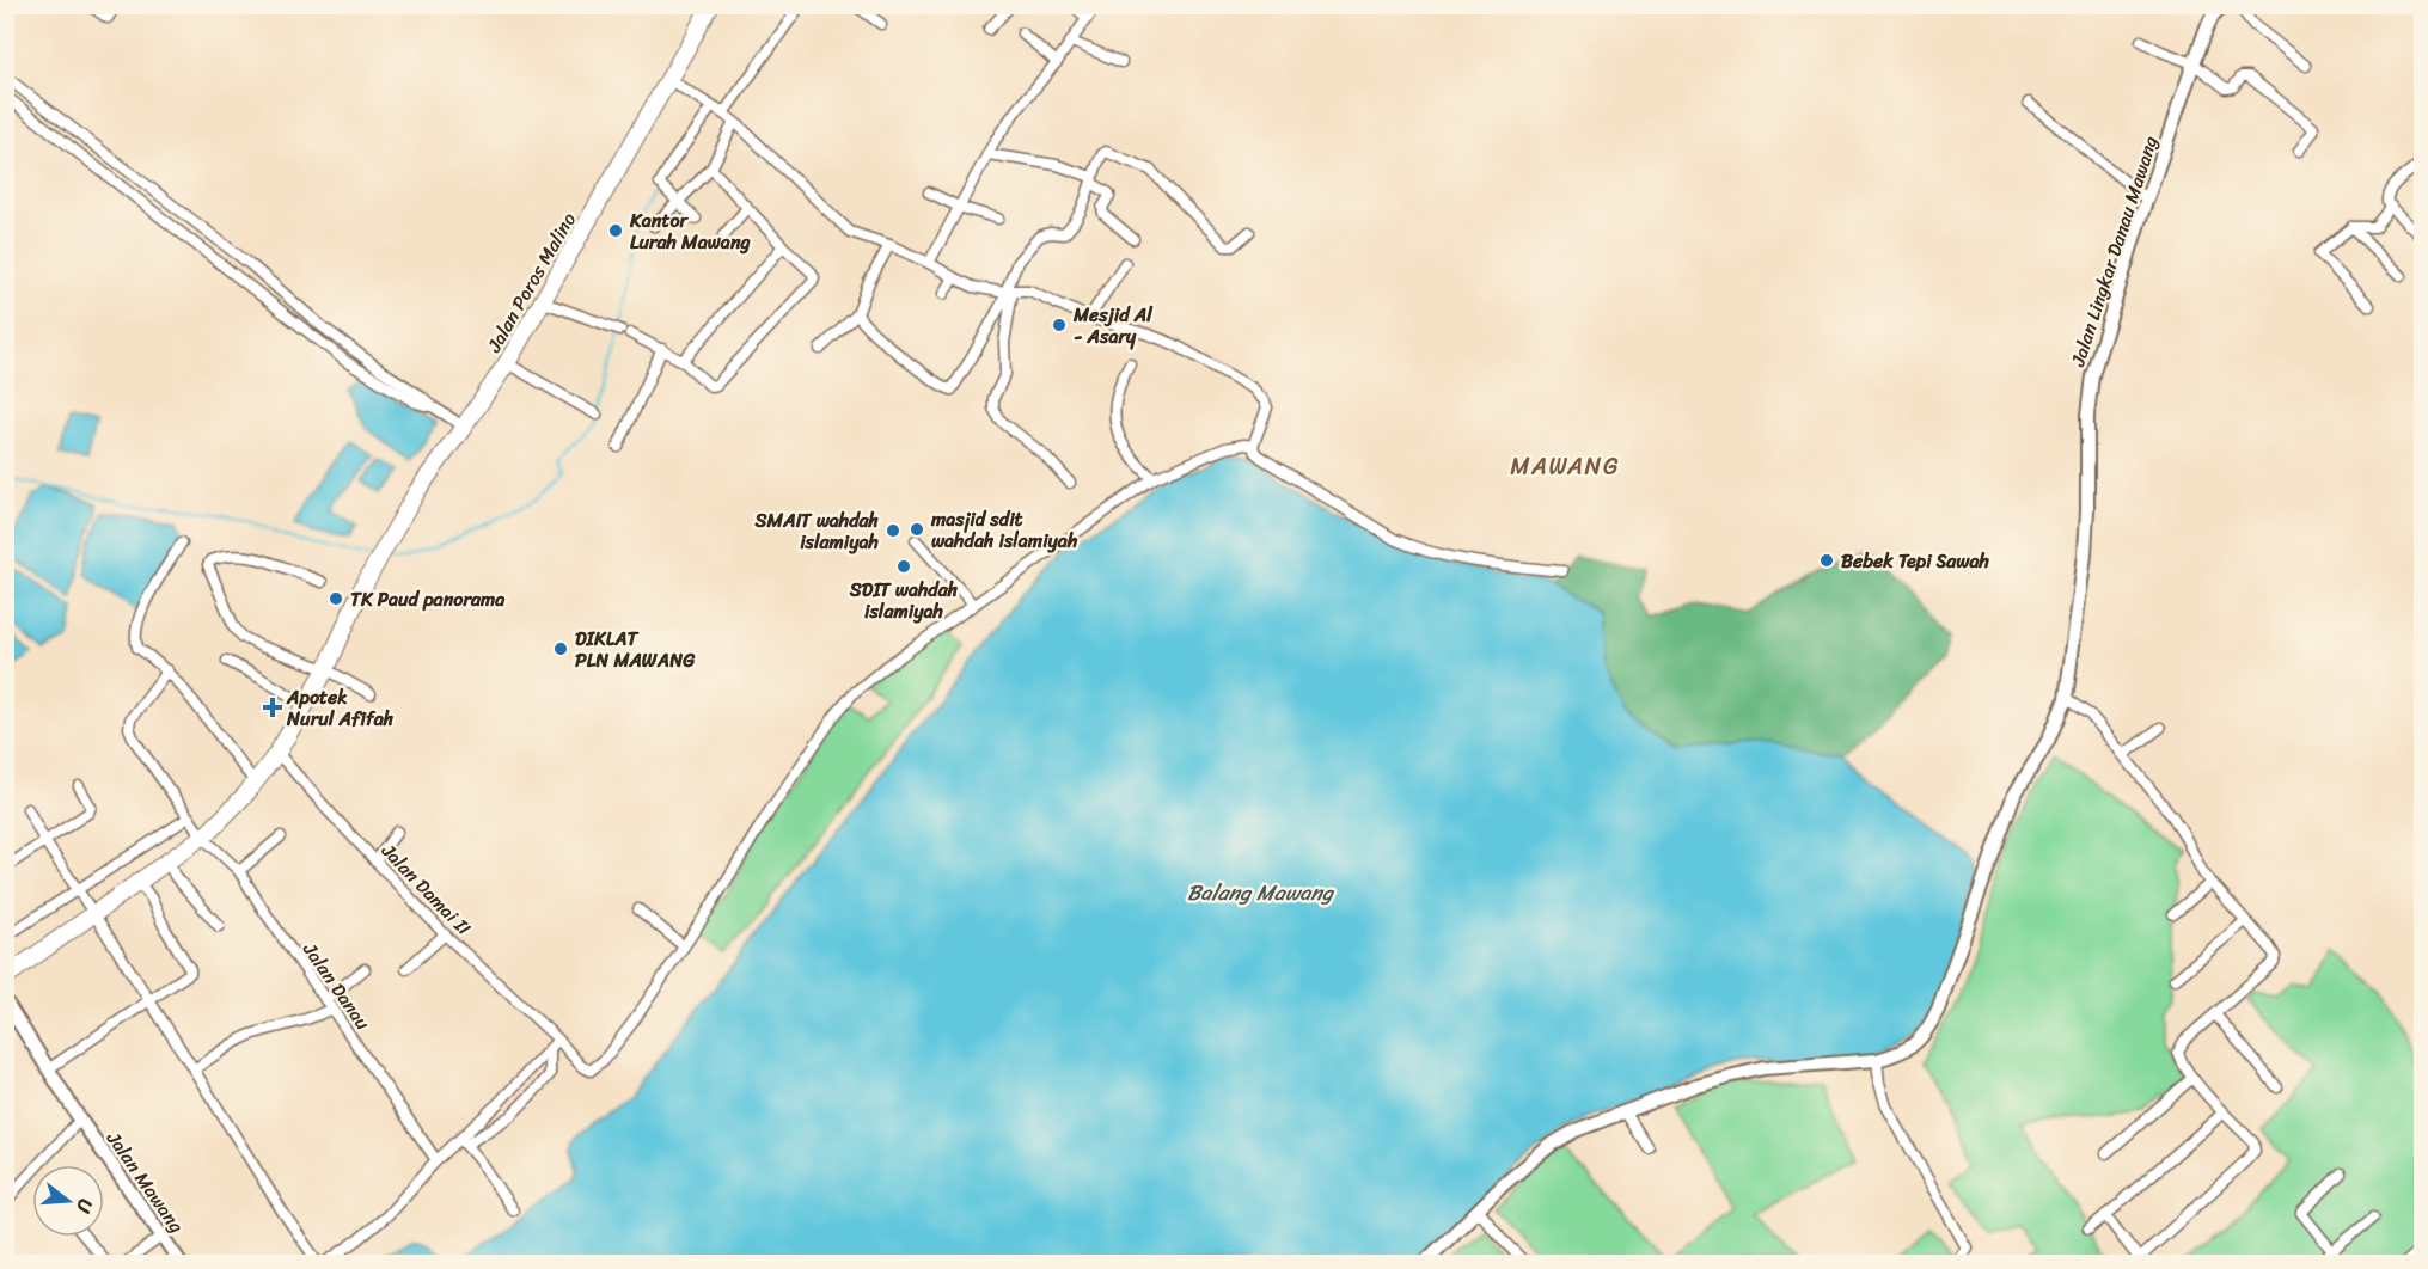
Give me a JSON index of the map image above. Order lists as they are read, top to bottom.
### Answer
{
  "streets": {
    "main road": ["Jalan Poros Malino"],
    "street": [
      "Jalan Lingkar Danau Mawang",
      "Jalan Damai II",
      "Jalan Danau",
      "Jalan Mawang"
    ]
  },
  "crossings": [
    ["Jalan Poros Malino", "Jalan Damai II"],
    ["Jalan Poros Malino", "Jalan Danau"]
  ],
  "districts": ["MAWANG"],
  "water": ["Balang Mawang"],
  "places": {
    "other": [
      "Kantor Lurah Mawang",
      "Mesjid Al - Asary",
      "masjid sdit wahdah islamiyah",
      "SMAIT wahdah islamiyah",
      "Bebek Tepi Sawah",
      "SDIT wahdah islamiyah",
      "TK Paud panorama",
      "DIKLAT PLN MAWANG"
    ],
    "health": ["Apotek Nurul Afifah"]
  },
  "north": "right"
}
